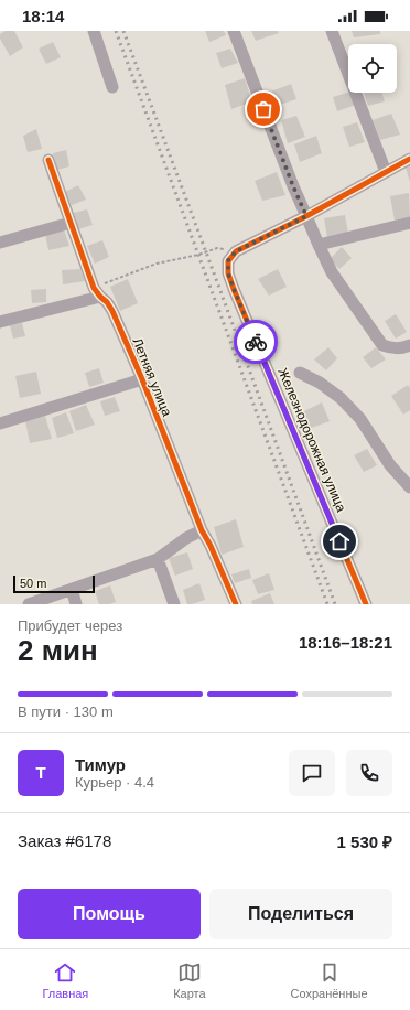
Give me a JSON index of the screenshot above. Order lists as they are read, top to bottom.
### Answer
{
  "streets": {
    "street": ["Летняя улица", "Железнодорожная улица"]
  },
  "scale_bar": "50 m",
  "page": {
    "status": "18:14",
    "scale": "50 m",
    "heading": ["2 мин", "Прибудет через", "18:16–18:21"],
    "panel": [
      "Тимур",
      "Курьер · 4.4",
      "Заказ #6178",
      "1 530 ₽"
    ],
    "bar": "В пути · 130 m",
    "round": "Т",
    "buttons": ["Помощь", "Поделиться"],
    "tabs": ["Главная", "Карта", "Сохранённые"]
  }
}
